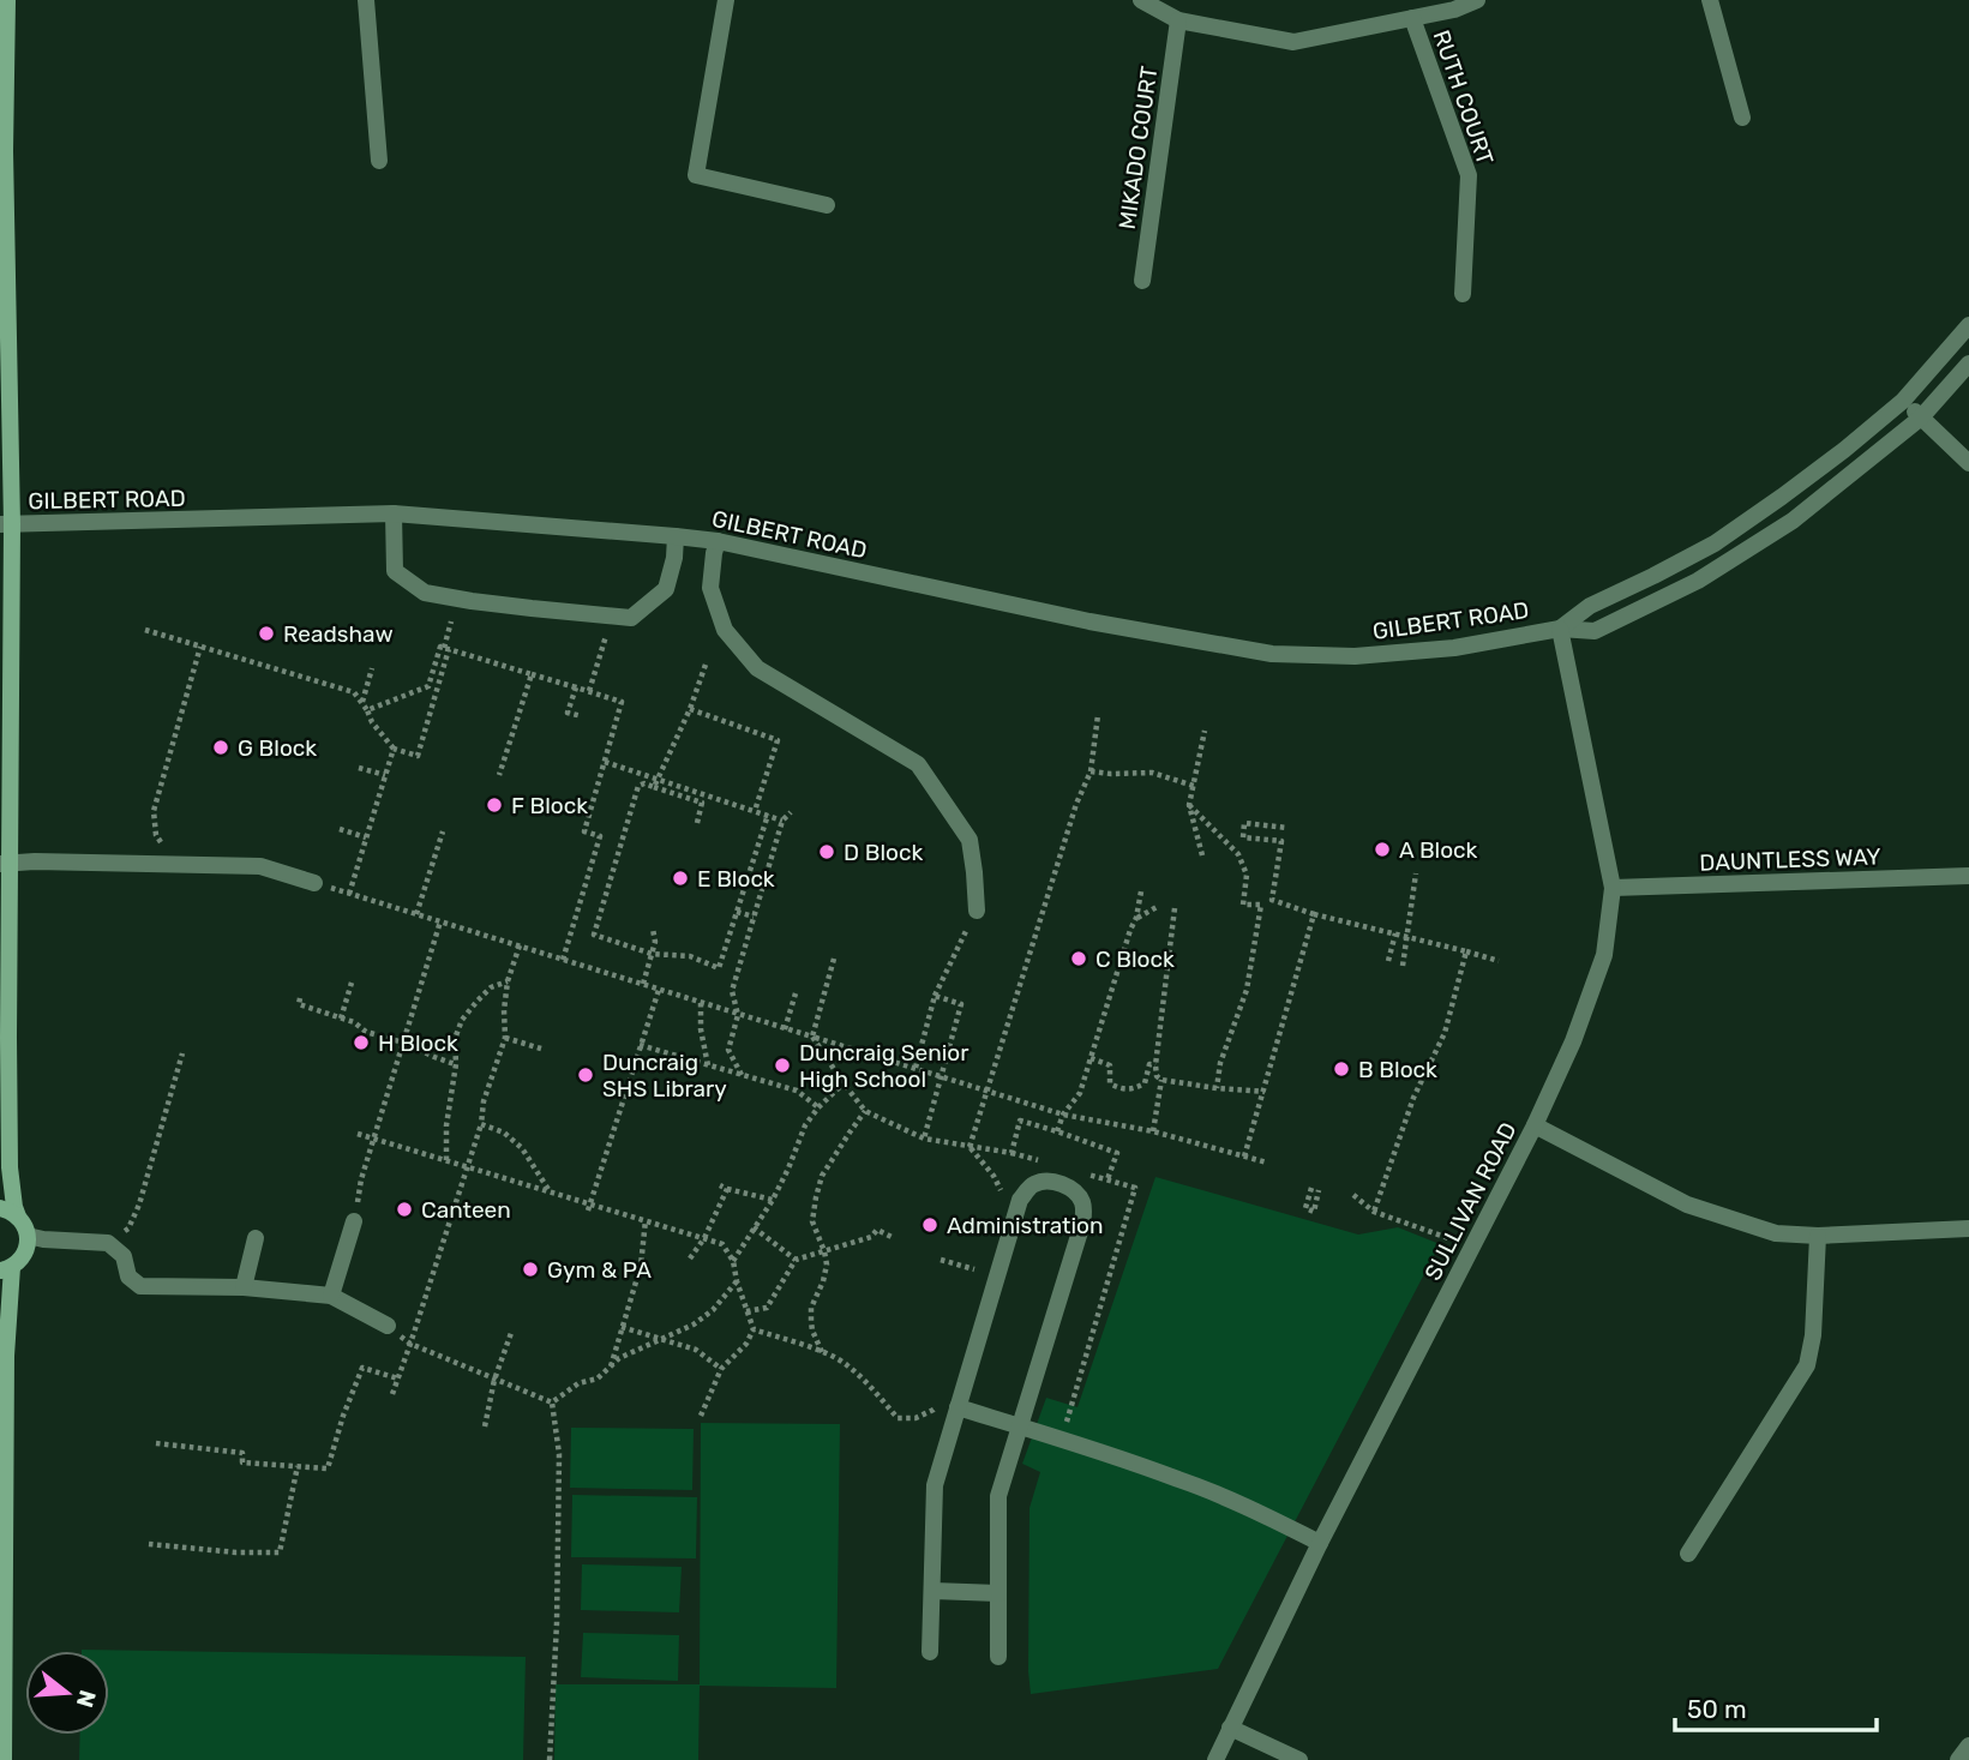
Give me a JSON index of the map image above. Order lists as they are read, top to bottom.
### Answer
{
  "streets": {
    "street": [
      "RUTH COURT",
      "MIKADO COURT",
      "GILBERT ROAD",
      "DAUNTLESS WAY",
      "SULLIVAN ROAD"
    ]
  },
  "crossings": [
    ["GILBERT ROAD", "SULLIVAN ROAD"],
    ["DAUNTLESS WAY", "SULLIVAN ROAD"]
  ],
  "places": [
    "Readshaw",
    "G Block",
    "F Block",
    "A Block",
    "D Block",
    "E Block",
    "C Block",
    "H Block",
    "Duncraig Senior High School",
    "B Block",
    "Duncraig SHS Library",
    "Canteen",
    "Administration",
    "Gym & PA"
  ],
  "scale_bar": "50 m",
  "north": "right"
}
